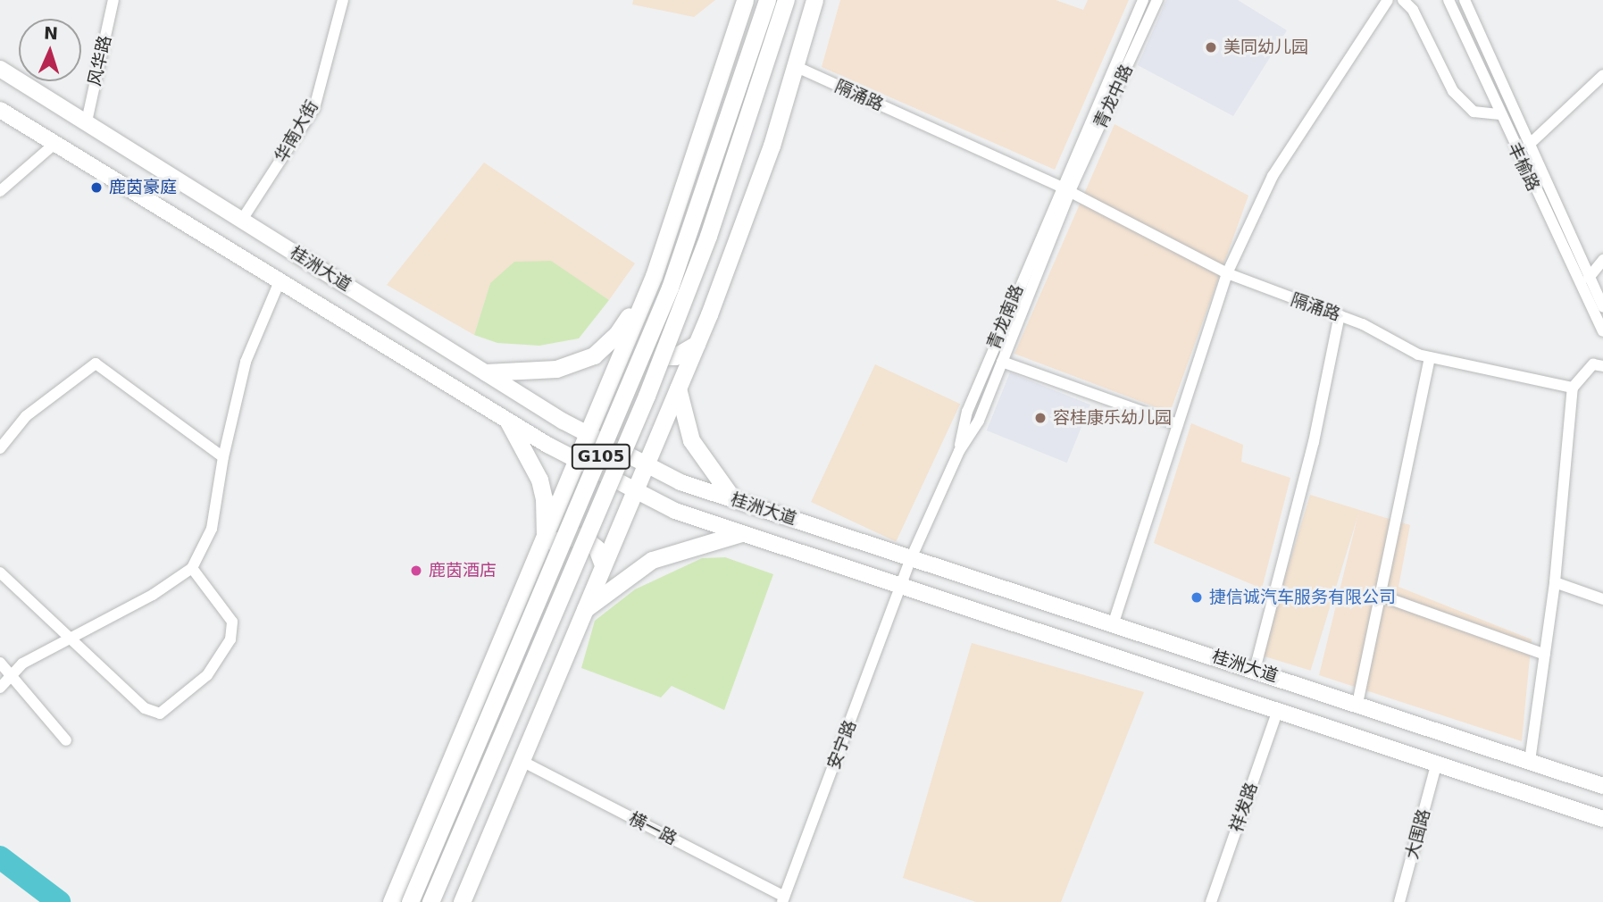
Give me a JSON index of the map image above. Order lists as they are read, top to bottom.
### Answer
{
  "streets": {
    "main road": ["桂洲大道", "G105"],
    "street": [
      "风华路",
      "隔涌路",
      "青龙中路",
      "华南大街",
      "丰榆路",
      "青龙南路",
      "安宁路",
      "祥发路",
      "横一路",
      "大围路"
    ]
  },
  "crossings": [
    ["风华路", "桂洲大道"],
    ["隔涌路", "青龙中路"],
    ["隔涌路", "青龙南路"],
    ["青龙中路", "青龙南路"],
    ["华南大街", "桂洲大道"],
    ["桂洲大道", "青龙南路"],
    ["桂洲大道", "安宁路"],
    ["桂洲大道", "祥发路"],
    ["桂洲大道", "大围路"],
    ["青龙南路", "安宁路"],
    ["安宁路", "横一路"]
  ],
  "places": [
    "美同幼儿园",
    "鹿茵豪庭",
    "容桂康乐幼儿园",
    "鹿茵酒店",
    "捷信诚汽车服务有限公司"
  ],
  "north": "top"
}
